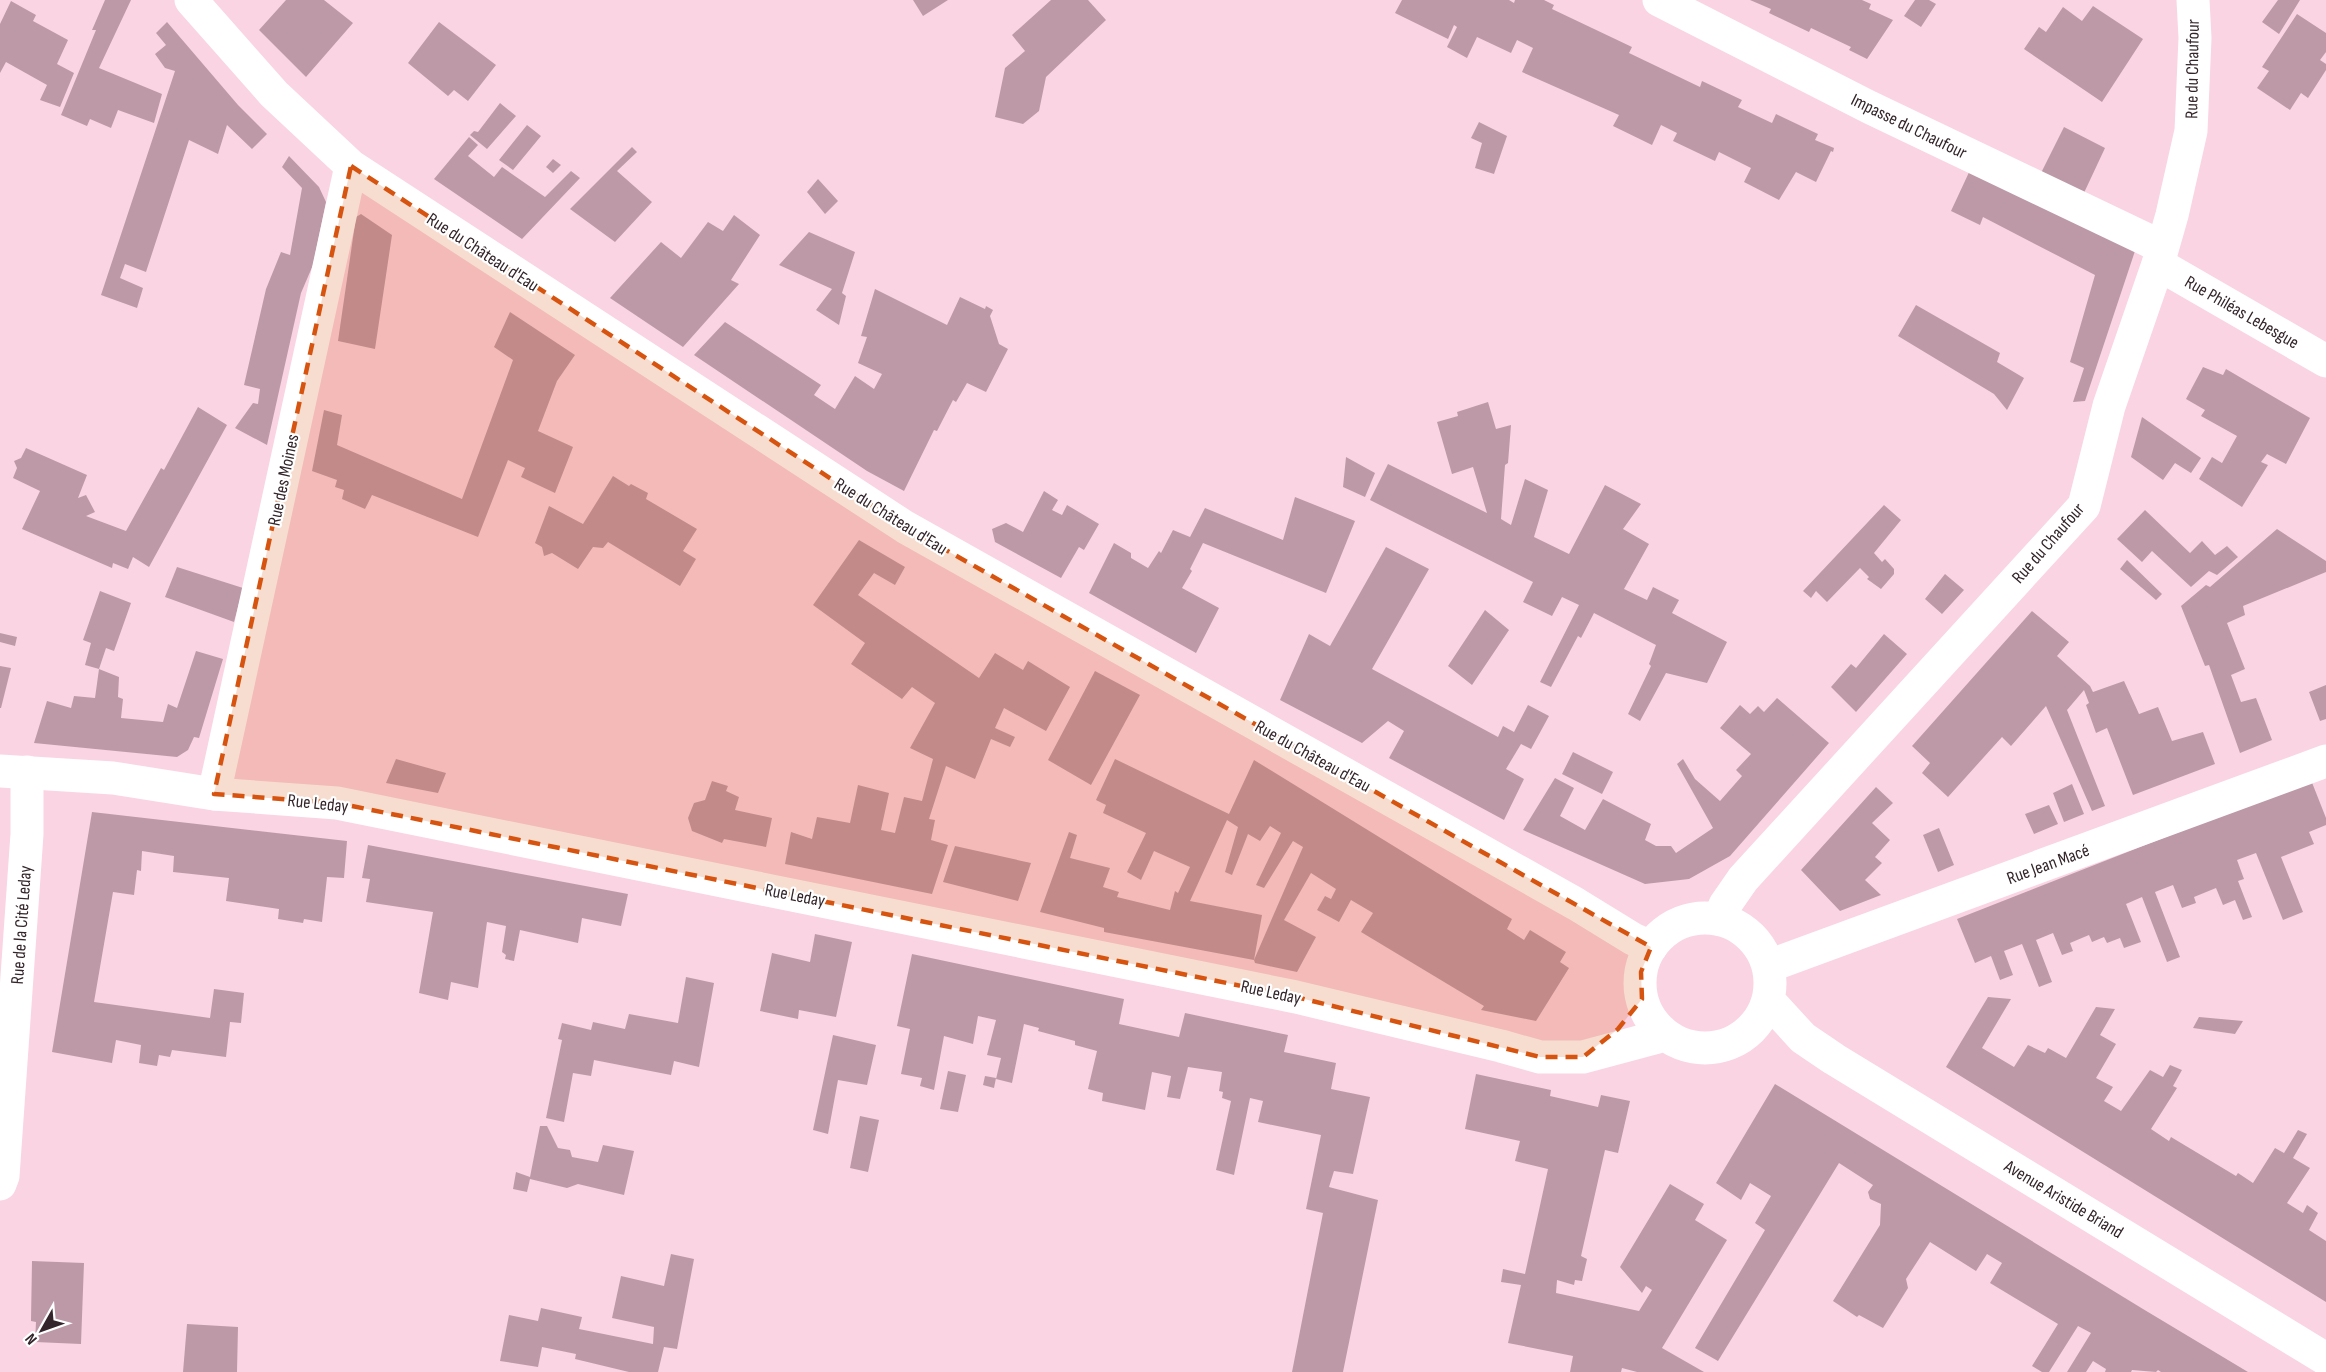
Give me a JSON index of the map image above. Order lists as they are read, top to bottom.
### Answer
{
  "streets": {
    "street": [
      "Rue du Chaufour",
      "Impasse du Chaufour",
      "Rue du Château d'Eau",
      "Rue Philéas Lebesgue",
      "Rue des Moines",
      "Rue Leday",
      "Rue Jean Macé",
      "Rue de la Cité Leday",
      "Avenue Aristide Briand"
    ]
  },
  "crossings": [
    ["Rue du Chaufour", "Impasse du Chaufour"],
    ["Rue du Chaufour", "Rue du Château d'Eau"],
    ["Rue du Chaufour", "Rue Philéas Lebesgue"],
    ["Rue du Chaufour", "Rue Leday"],
    ["Rue du Chaufour", "Rue Jean Macé"],
    ["Rue du Chaufour", "Avenue Aristide Briand"],
    ["Impasse du Chaufour", "Rue Philéas Lebesgue"],
    ["Rue du Château d'Eau", "Rue des Moines"],
    ["Rue du Château d'Eau", "Rue Leday"],
    ["Rue du Château d'Eau", "Rue Jean Macé"],
    ["Rue du Château d'Eau", "Avenue Aristide Briand"],
    ["Rue des Moines", "Rue Leday"],
    ["Rue Leday", "Rue Jean Macé"],
    ["Rue Leday", "Rue de la Cité Leday"],
    ["Rue Leday", "Avenue Aristide Briand"],
    ["Rue Jean Macé", "Avenue Aristide Briand"]
  ],
  "north": "bottom left"
}
